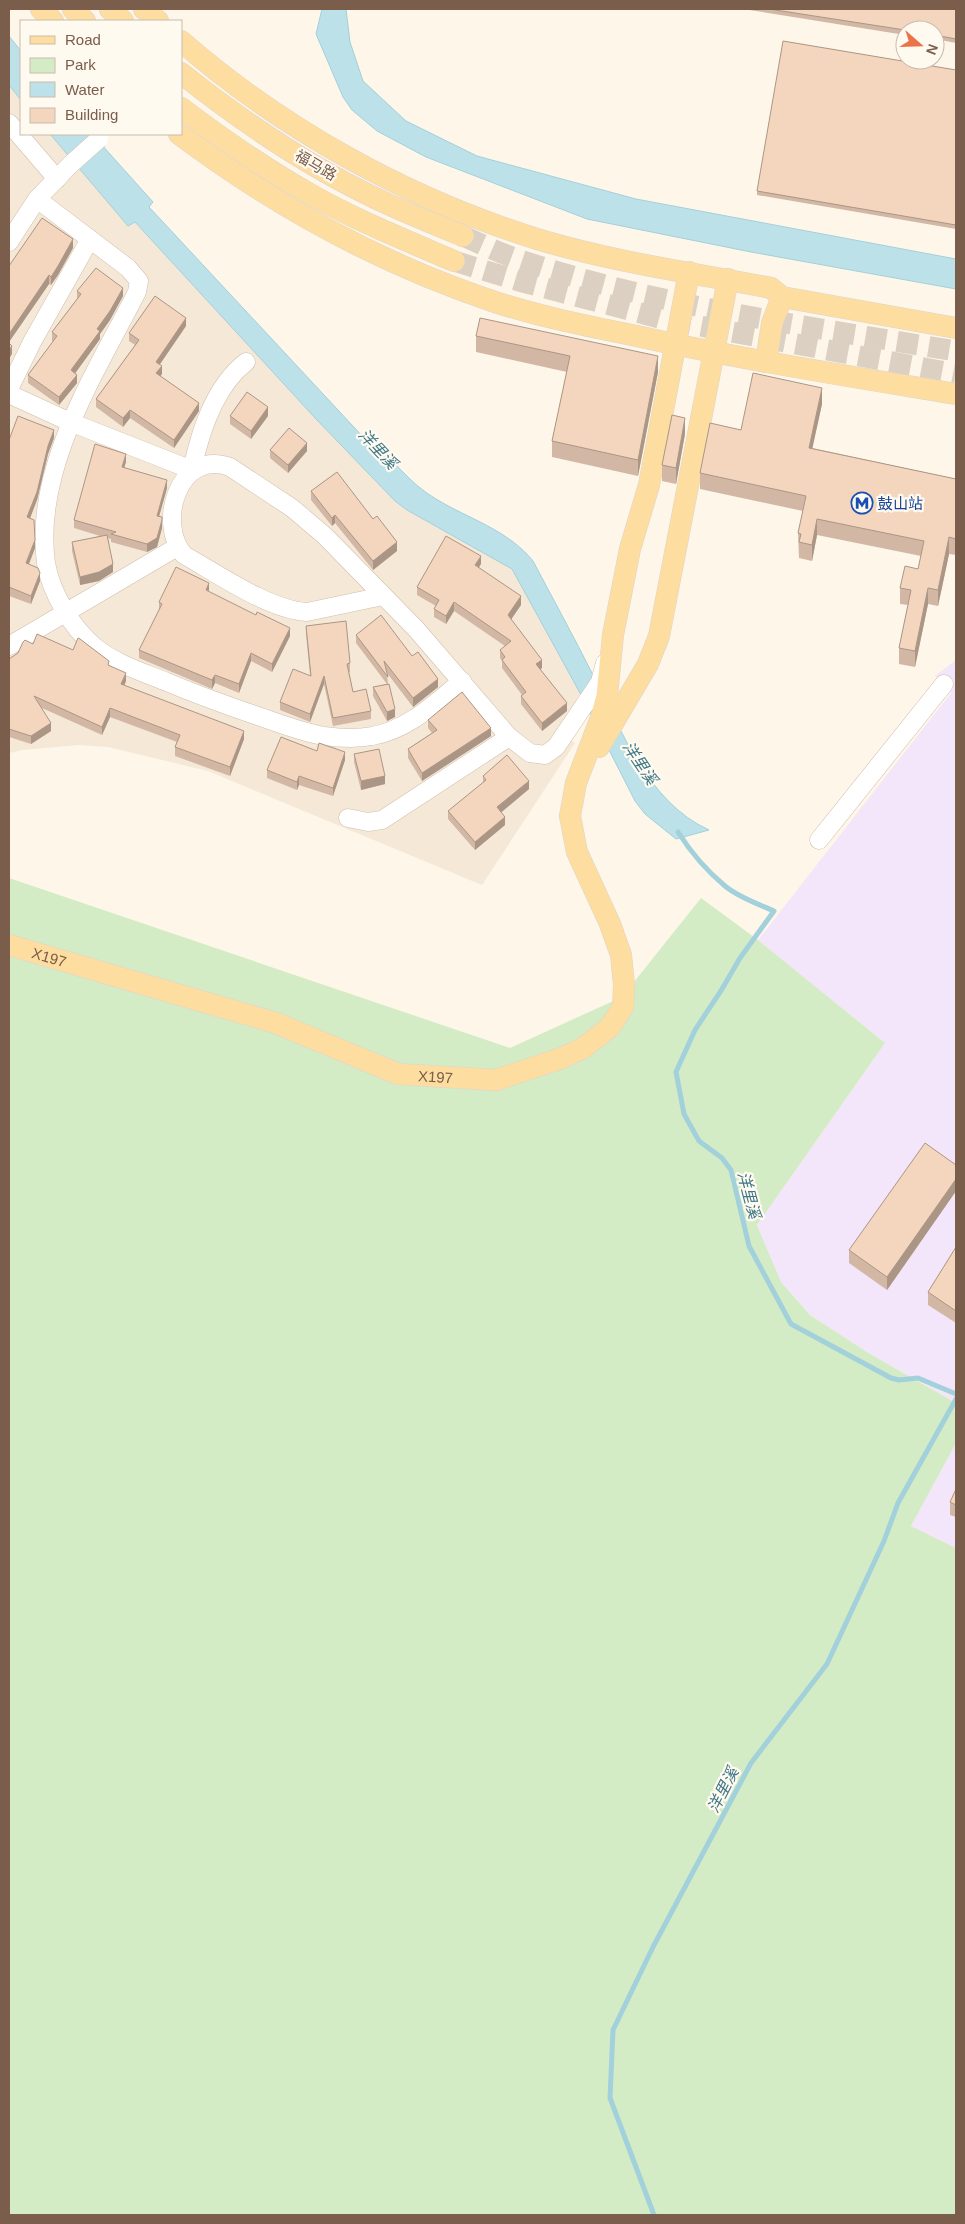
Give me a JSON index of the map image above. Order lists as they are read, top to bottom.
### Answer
{
  "streets": {
    "main road": ["福马路", "X197"]
  },
  "water": ["洋里溪"],
  "places": {
    "metro station": ["鼓山站"]
  },
  "legend": [
    "Road",
    "Park",
    "Water",
    "Building"
  ],
  "north": "right"
}
